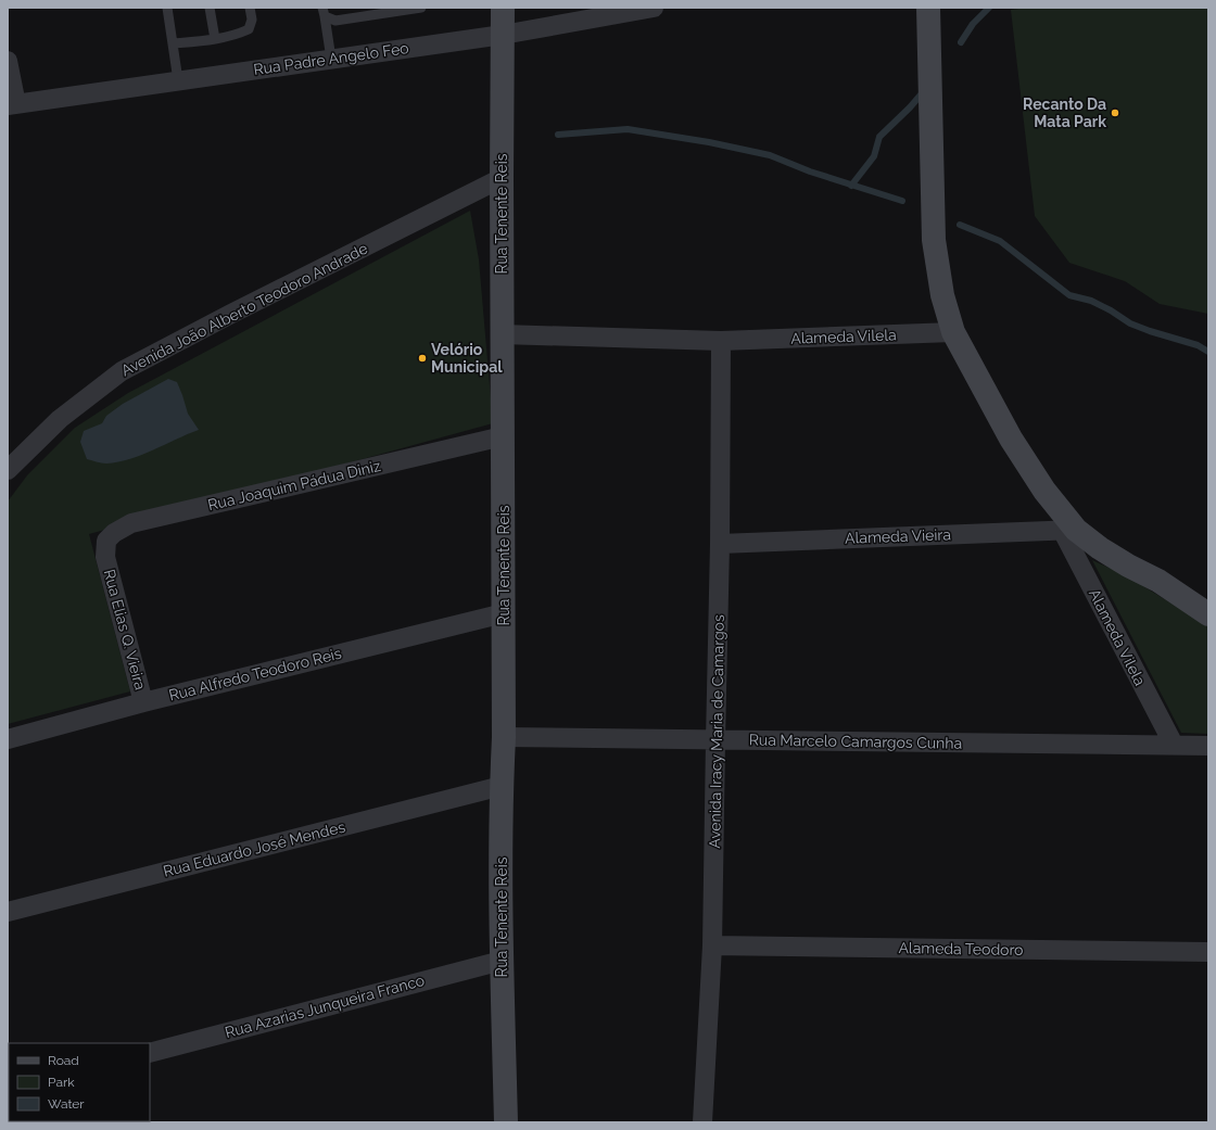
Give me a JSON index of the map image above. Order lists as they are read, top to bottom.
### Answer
{
  "streets": {
    "street": [
      "Rua Padre Angelo Feo",
      "Rua Tenente Reis",
      "Avenida João Alberto Teodoro Andrade",
      "Alameda Vilela",
      "Rua Joaquim Pádua Diniz",
      "Alameda Vieira",
      "Rua Elias Q. Vieira",
      "Rua Alfredo Teodoro Reis",
      "Avenida Iracy Maria de Camargos",
      "Rua Marcelo Camargos Cunha",
      "Rua Eduardo José Mendes",
      "Alameda Teodoro",
      "Rua Azarias Junqueira Franco"
    ]
  },
  "crossings": [
    ["Rua Padre Angelo Feo", "Rua Tenente Reis"],
    ["Rua Tenente Reis", "Avenida João Alberto Teodoro Andrade"],
    ["Rua Tenente Reis", "Alameda Vilela"],
    ["Rua Tenente Reis", "Rua Joaquim Pádua Diniz"],
    ["Rua Tenente Reis", "Rua Alfredo Teodoro Reis"],
    ["Rua Tenente Reis", "Rua Marcelo Camargos Cunha"],
    ["Rua Tenente Reis", "Rua Eduardo José Mendes"],
    ["Rua Tenente Reis", "Rua Azarias Junqueira Franco"],
    ["Alameda Vilela", "Alameda Vieira"],
    ["Alameda Vilela", "Avenida Iracy Maria de Camargos"],
    ["Alameda Vilela", "Rua Marcelo Camargos Cunha"],
    ["Rua Joaquim Pádua Diniz", "Rua Elias Q. Vieira"],
    ["Alameda Vieira", "Avenida Iracy Maria de Camargos"],
    ["Rua Elias Q. Vieira", "Rua Alfredo Teodoro Reis"],
    ["Avenida Iracy Maria de Camargos", "Rua Marcelo Camargos Cunha"],
    ["Avenida Iracy Maria de Camargos", "Alameda Teodoro"]
  ],
  "places": ["Recanto Da Mata Park", "Velório Municipal"],
  "legend": ["Road", "Park", "Water"]
}
